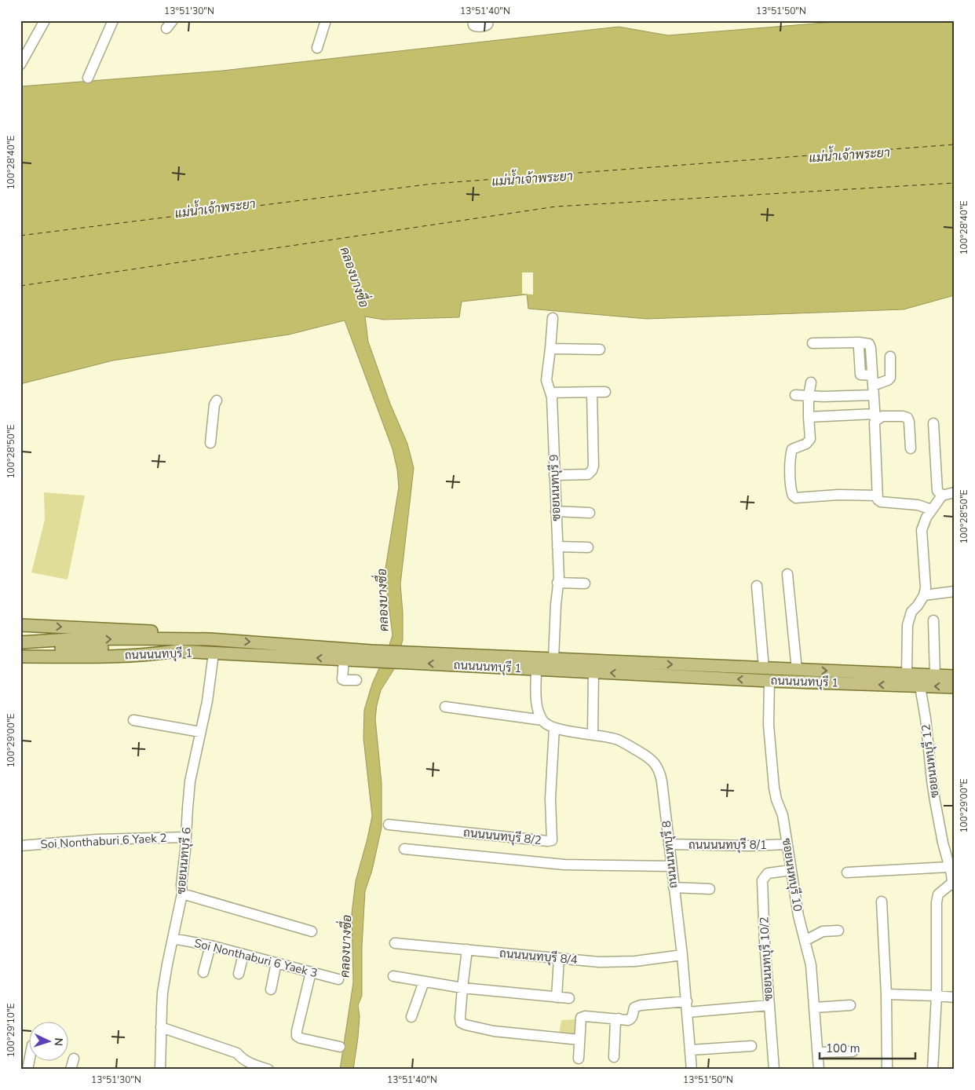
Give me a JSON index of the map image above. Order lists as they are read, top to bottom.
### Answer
{
  "streets": {
    "main road": ["ถนนนนทบุรี 1"],
    "street": [
      "ซอยนนทบุรี 9",
      "ซอยนนทบุรี 12",
      "ถนนนนทบุรี 8/2",
      "Soi Nonthaburi 6 Yaek 2",
      "ถนนนนทบุรี 8/1",
      "ถนนนนทบุรี 8",
      "ซอยนนทบุรี 6",
      "ซอยนนทบุรี 10",
      "ถนนนนทบุรี 8/4",
      "Soi Nonthaburi 6 Yaek 3",
      "ซอยนนทบุรี 10/2"
    ]
  },
  "crossings": [
    ["ซอยนนทบุรี 9", "ถนนนนทบุรี 1"],
    ["ถนนนนทบุรี 1", "ซอยนนทบุรี 12"],
    ["ถนนนนทบุรี 1", "ซอยนนทบุรี 6"],
    ["ถนนนนทบุรี 1", "ซอยนนทบุรี 10"],
    ["ถนนนนทบุรี 8/2", "ถนนนนทบุรี 8"],
    ["Soi Nonthaburi 6 Yaek 2", "ซอยนนทบุรี 6"],
    ["ถนนนนทบุรี 8/1", "ถนนนนทบุรี 8"],
    ["ถนนนนทบุรี 8/1", "ซอยนนทบุรี 10"],
    ["ถนนนนทบุรี 8", "ถนนนนทบุรี 8/4"],
    ["ซอยนนทบุรี 6", "Soi Nonthaburi 6 Yaek 3"],
    ["ซอยนนทบุรี 10", "ซอยนนทบุรี 10/2"]
  ],
  "water": ["แม่น้ำเจ้าพระยา", "คลองบางซื่อ"],
  "scale_bar": "100 m",
  "north": "right",
  "coordinates": [
    "13°51'30\"N",
    "13°51'40\"N",
    "13°51'50\"N",
    "100°28'40\"E",
    "100°28'50\"E",
    "100°29'00\"E",
    "100°29'10\"E"
  ]
}
